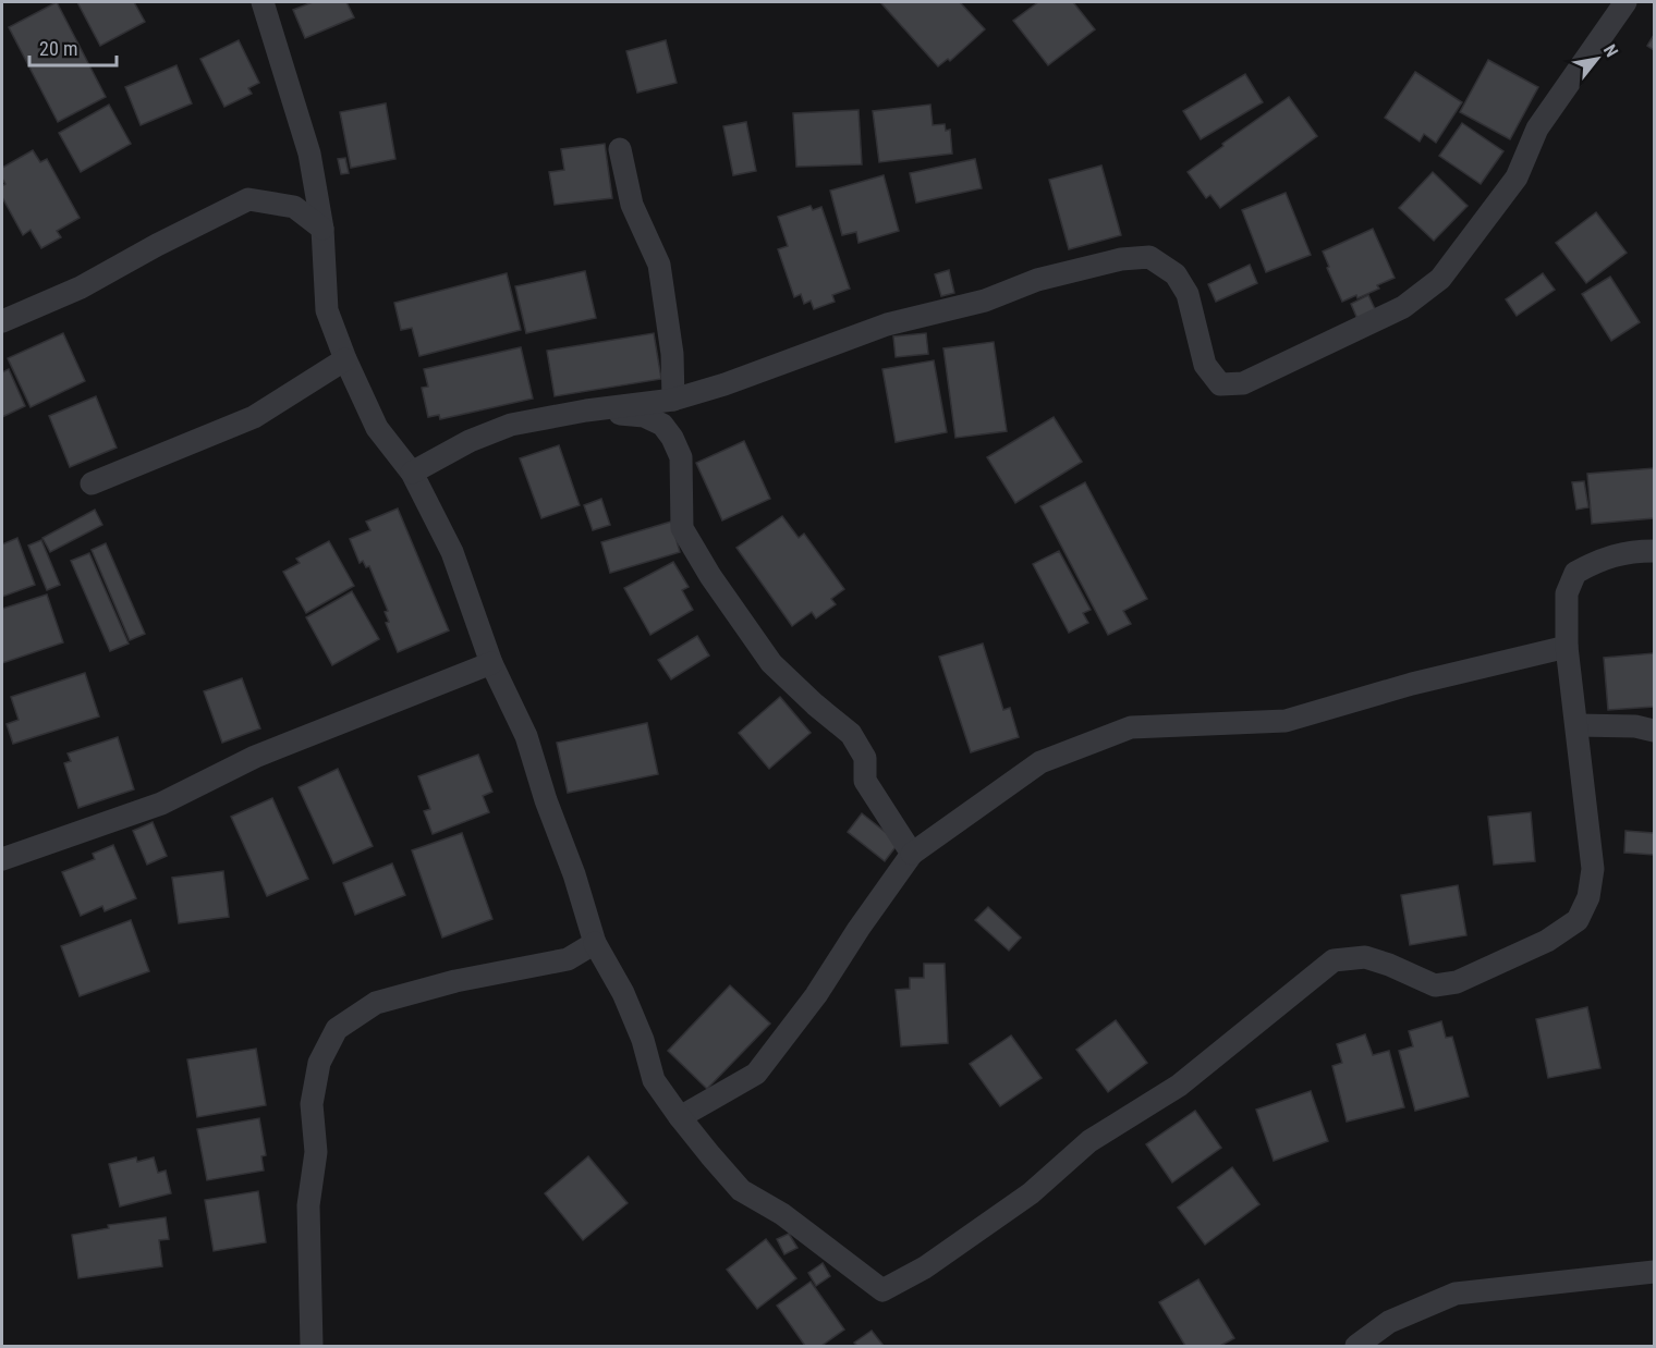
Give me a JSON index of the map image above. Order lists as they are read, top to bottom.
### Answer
{
  "scale_bar": "20 m",
  "north": "top right"
}
